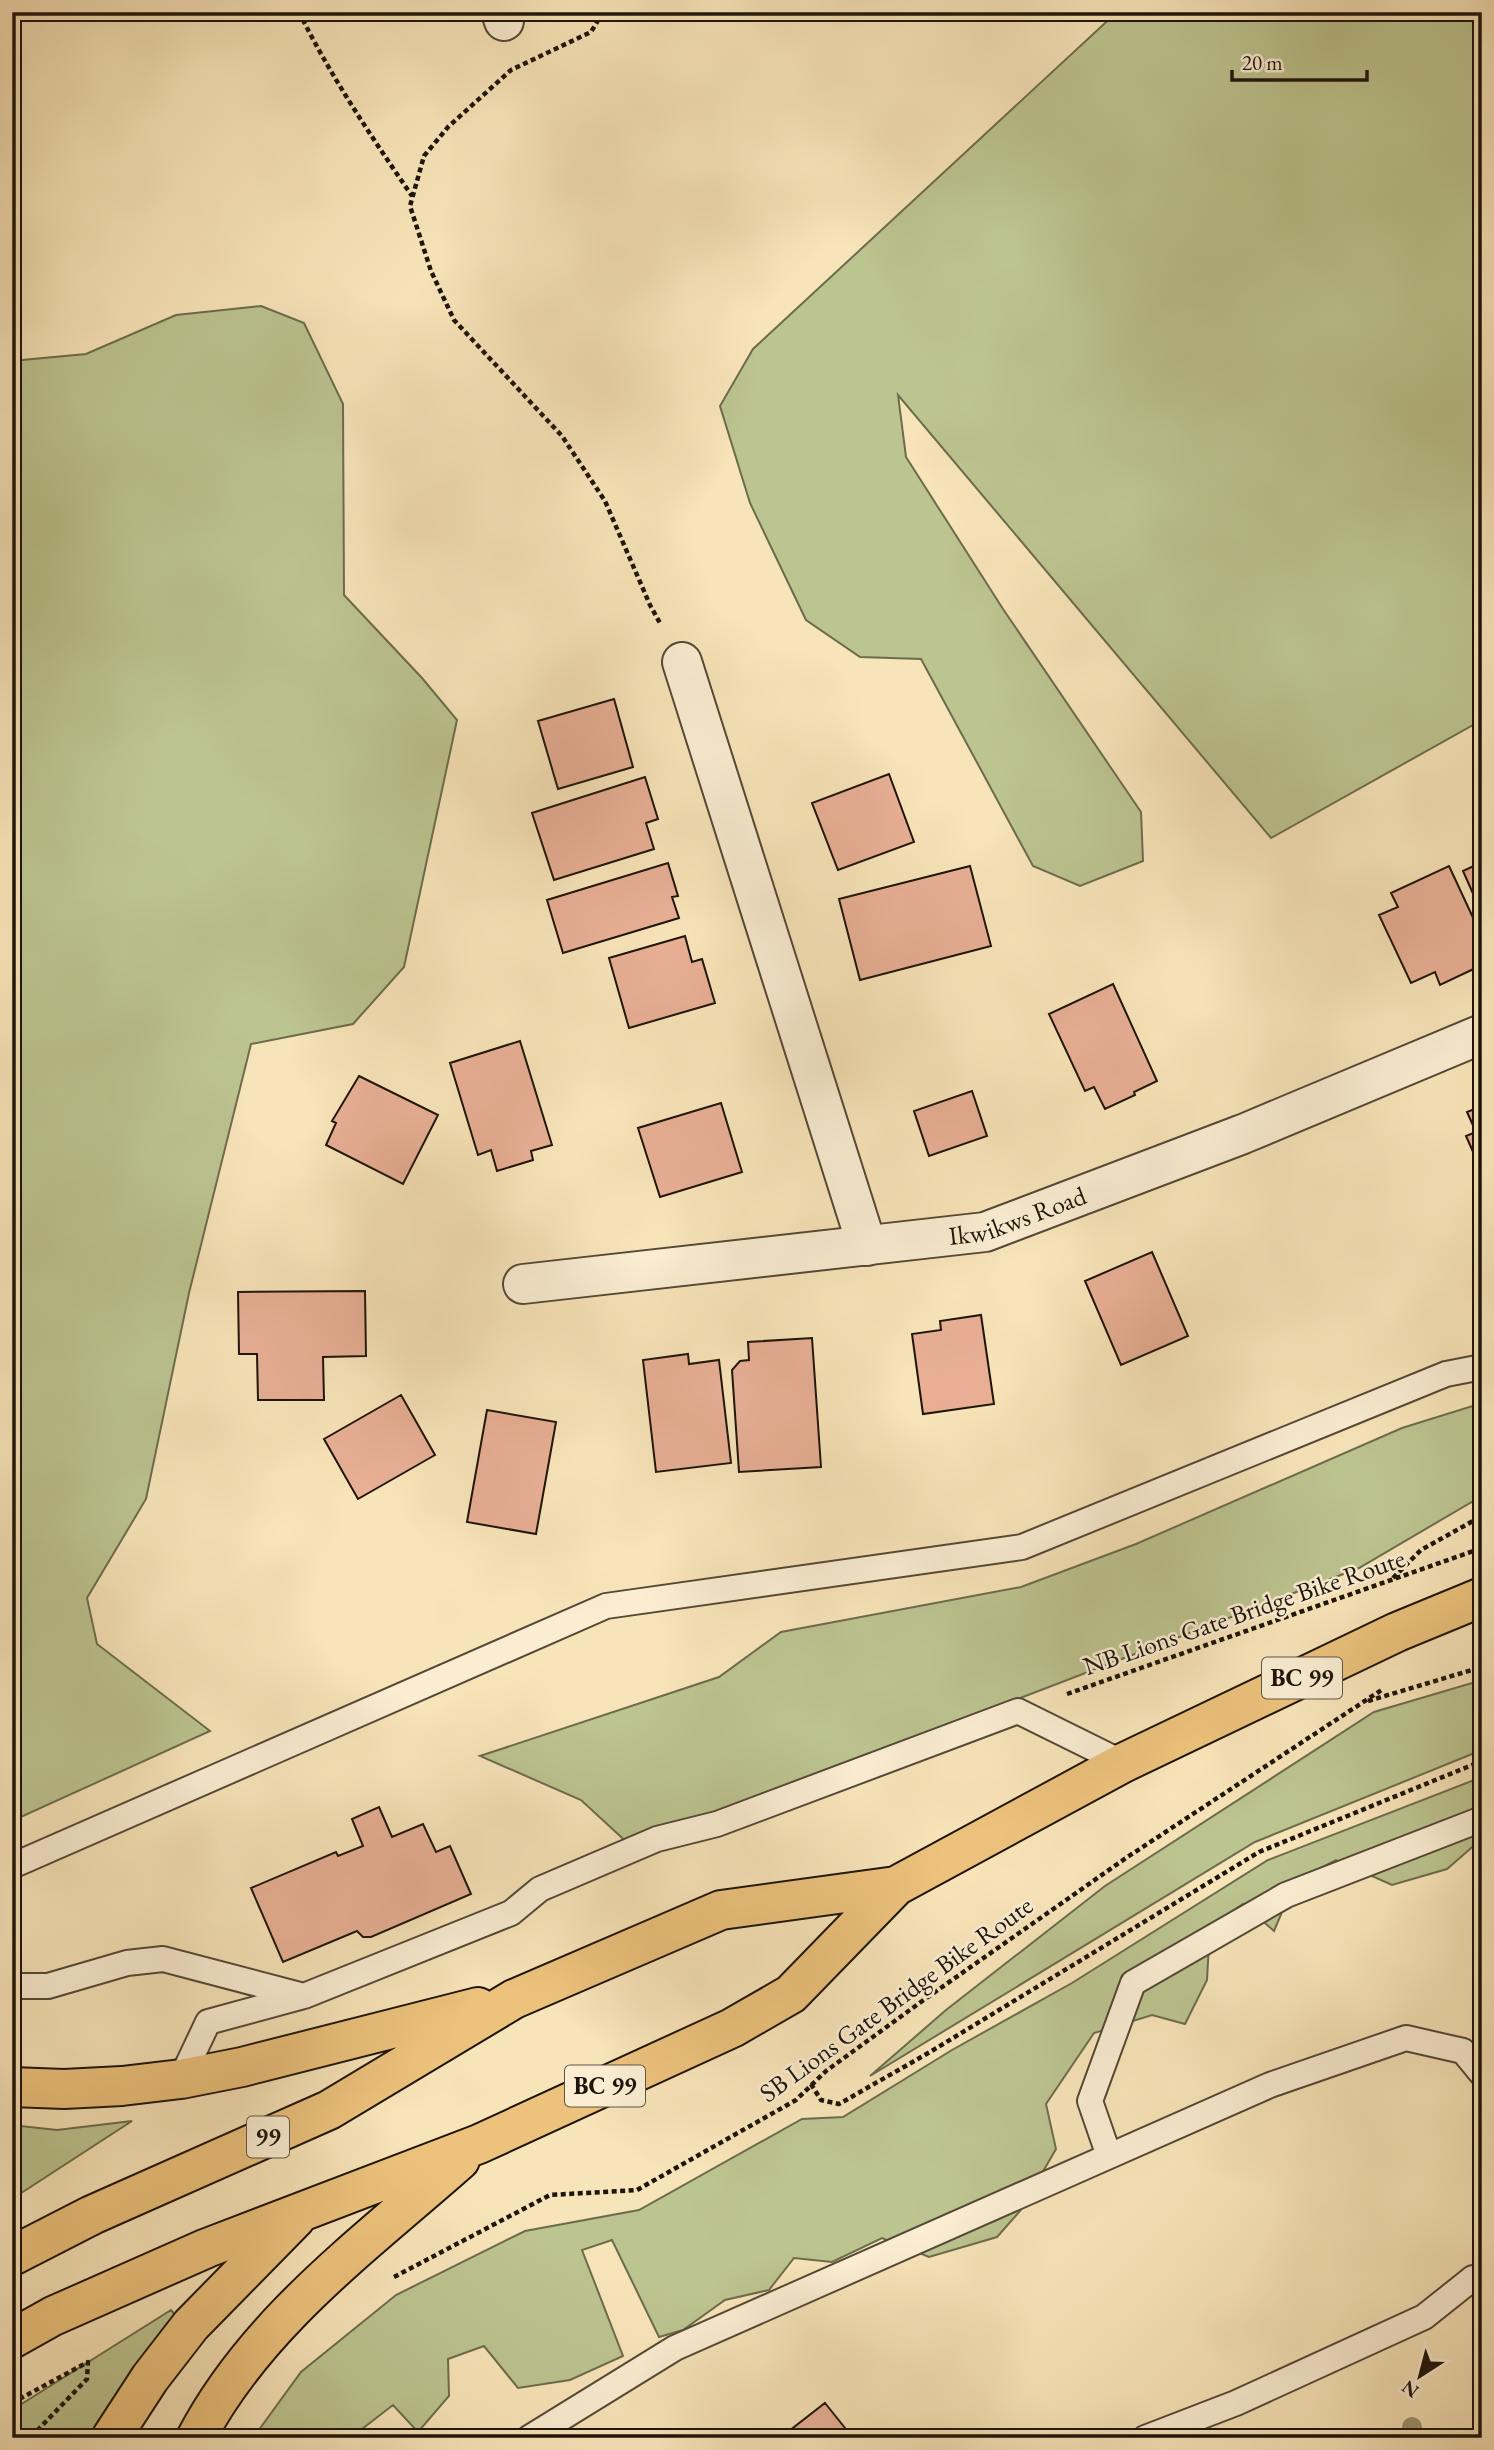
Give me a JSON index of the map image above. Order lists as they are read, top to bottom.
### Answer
{
  "streets": {
    "highway": ["BC 99", "99"],
    "street": ["Ikwikws Road"],
    "path": ["NB Lions Gate Bridge Bike Route", "SB Lions Gate Bridge Bike Route"]
  },
  "crossings": [
    ["BC 99", "99"]
  ],
  "scale_bar": "20 m",
  "north": "bottom left"
}
